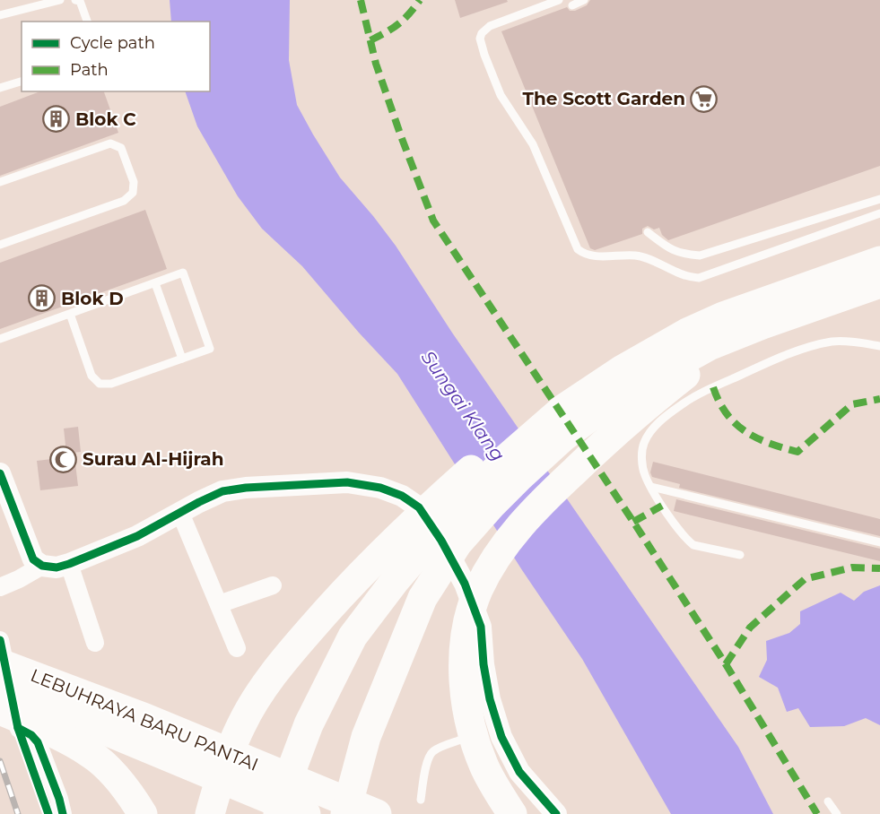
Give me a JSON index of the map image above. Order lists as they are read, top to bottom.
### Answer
{
  "streets": {
    "highway": ["LEBUHRAYA BARU PANTAI"]
  },
  "water": ["Sungai Klang"],
  "places": {
    "supermarket": ["The Scott Garden"],
    "building": ["Blok C", "Blok D"],
    "mosque": ["Surau Al-Hijrah"]
  },
  "legend": ["Cycle path", "Path"]
}
